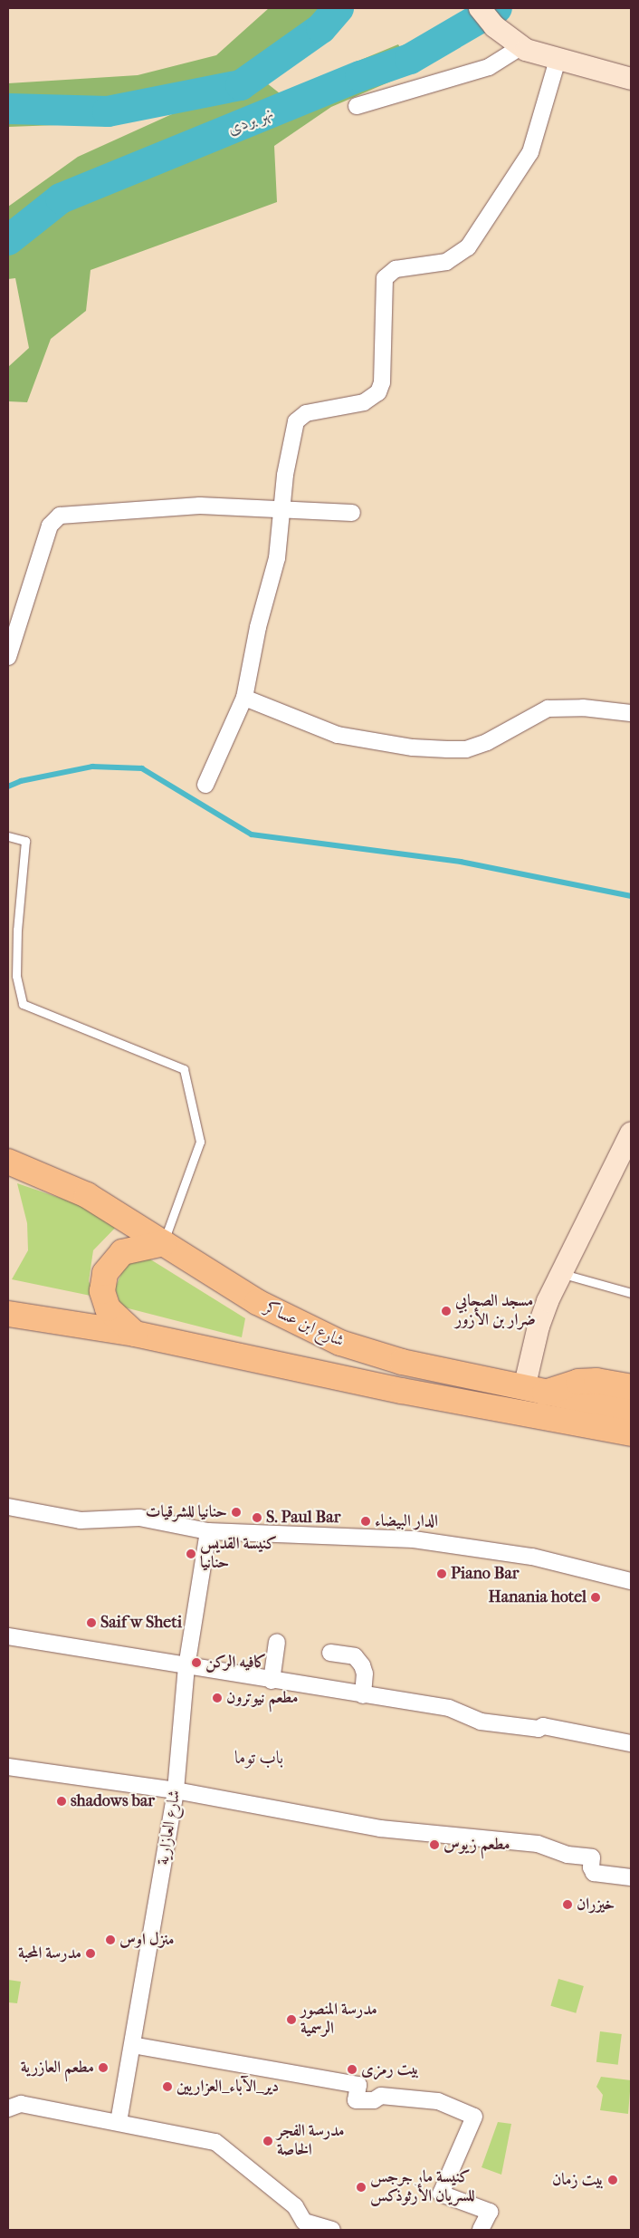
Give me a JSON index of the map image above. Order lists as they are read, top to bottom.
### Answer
{
  "streets": {
    "main road": ["شارع ابن عساكر"],
    "street": ["شارع العازارية"]
  },
  "districts": ["باب توما"],
  "water": ["نهر بردى"],
  "places": [
    "مسجد الصحابي ضرار بن الأزور",
    "حنانيا للشرقيات",
    "S. Paul Bar",
    "الدار البيضاء",
    "كنيسة القديس حنانيا",
    "Piano Bar",
    "Hanania hotel",
    "Saif w Sheti",
    "كافيه الركن",
    "مطعم نيوترون",
    "shadows bar",
    "مطعم زيوس",
    "خيزران",
    "منزل اوس",
    "مدرسة المحبة",
    "مدرسة المنصور الرسمية",
    "مطعم العازرية",
    "بيت رمزى",
    "دير_الآباء_العزاريين",
    "مدرسة الفجر الخاصة",
    "بيت زمان",
    "كنيسة مار جرجس للسريان الأرثوذكس"
  ]
}
